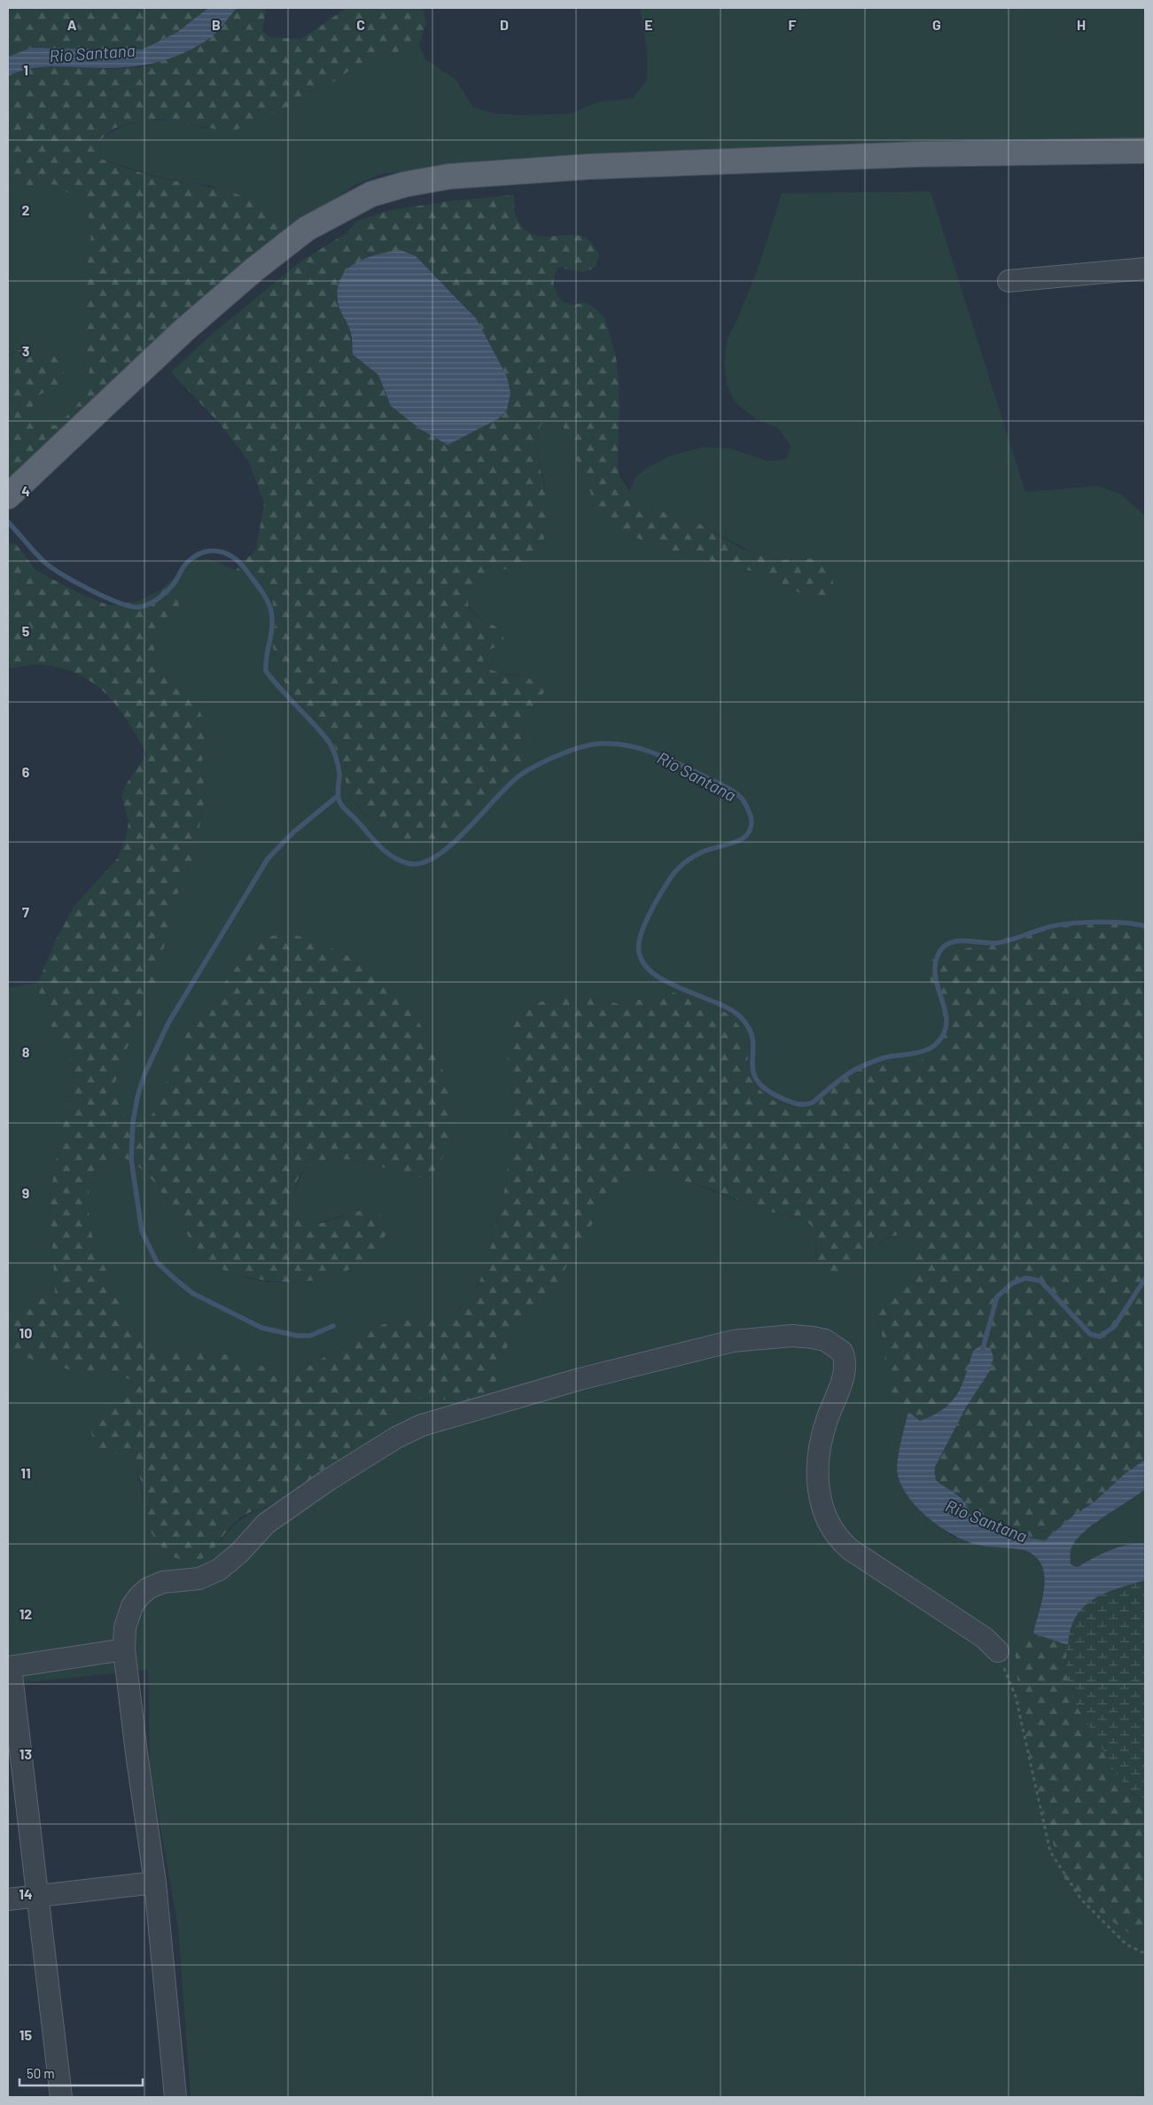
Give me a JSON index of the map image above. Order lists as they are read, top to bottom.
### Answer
{
  "water": ["Rio Santana"],
  "scale_bar": "50 m",
  "grid": {
    "columns": [
      "A",
      "B",
      "C",
      "D",
      "E",
      "F",
      "G",
      "H"
    ],
    "rows": [
      "1",
      "2",
      "3",
      "4",
      "5",
      "6",
      "7",
      "8",
      "9",
      "10",
      "11",
      "12",
      "13",
      "14",
      "15"
    ]
  }
}
